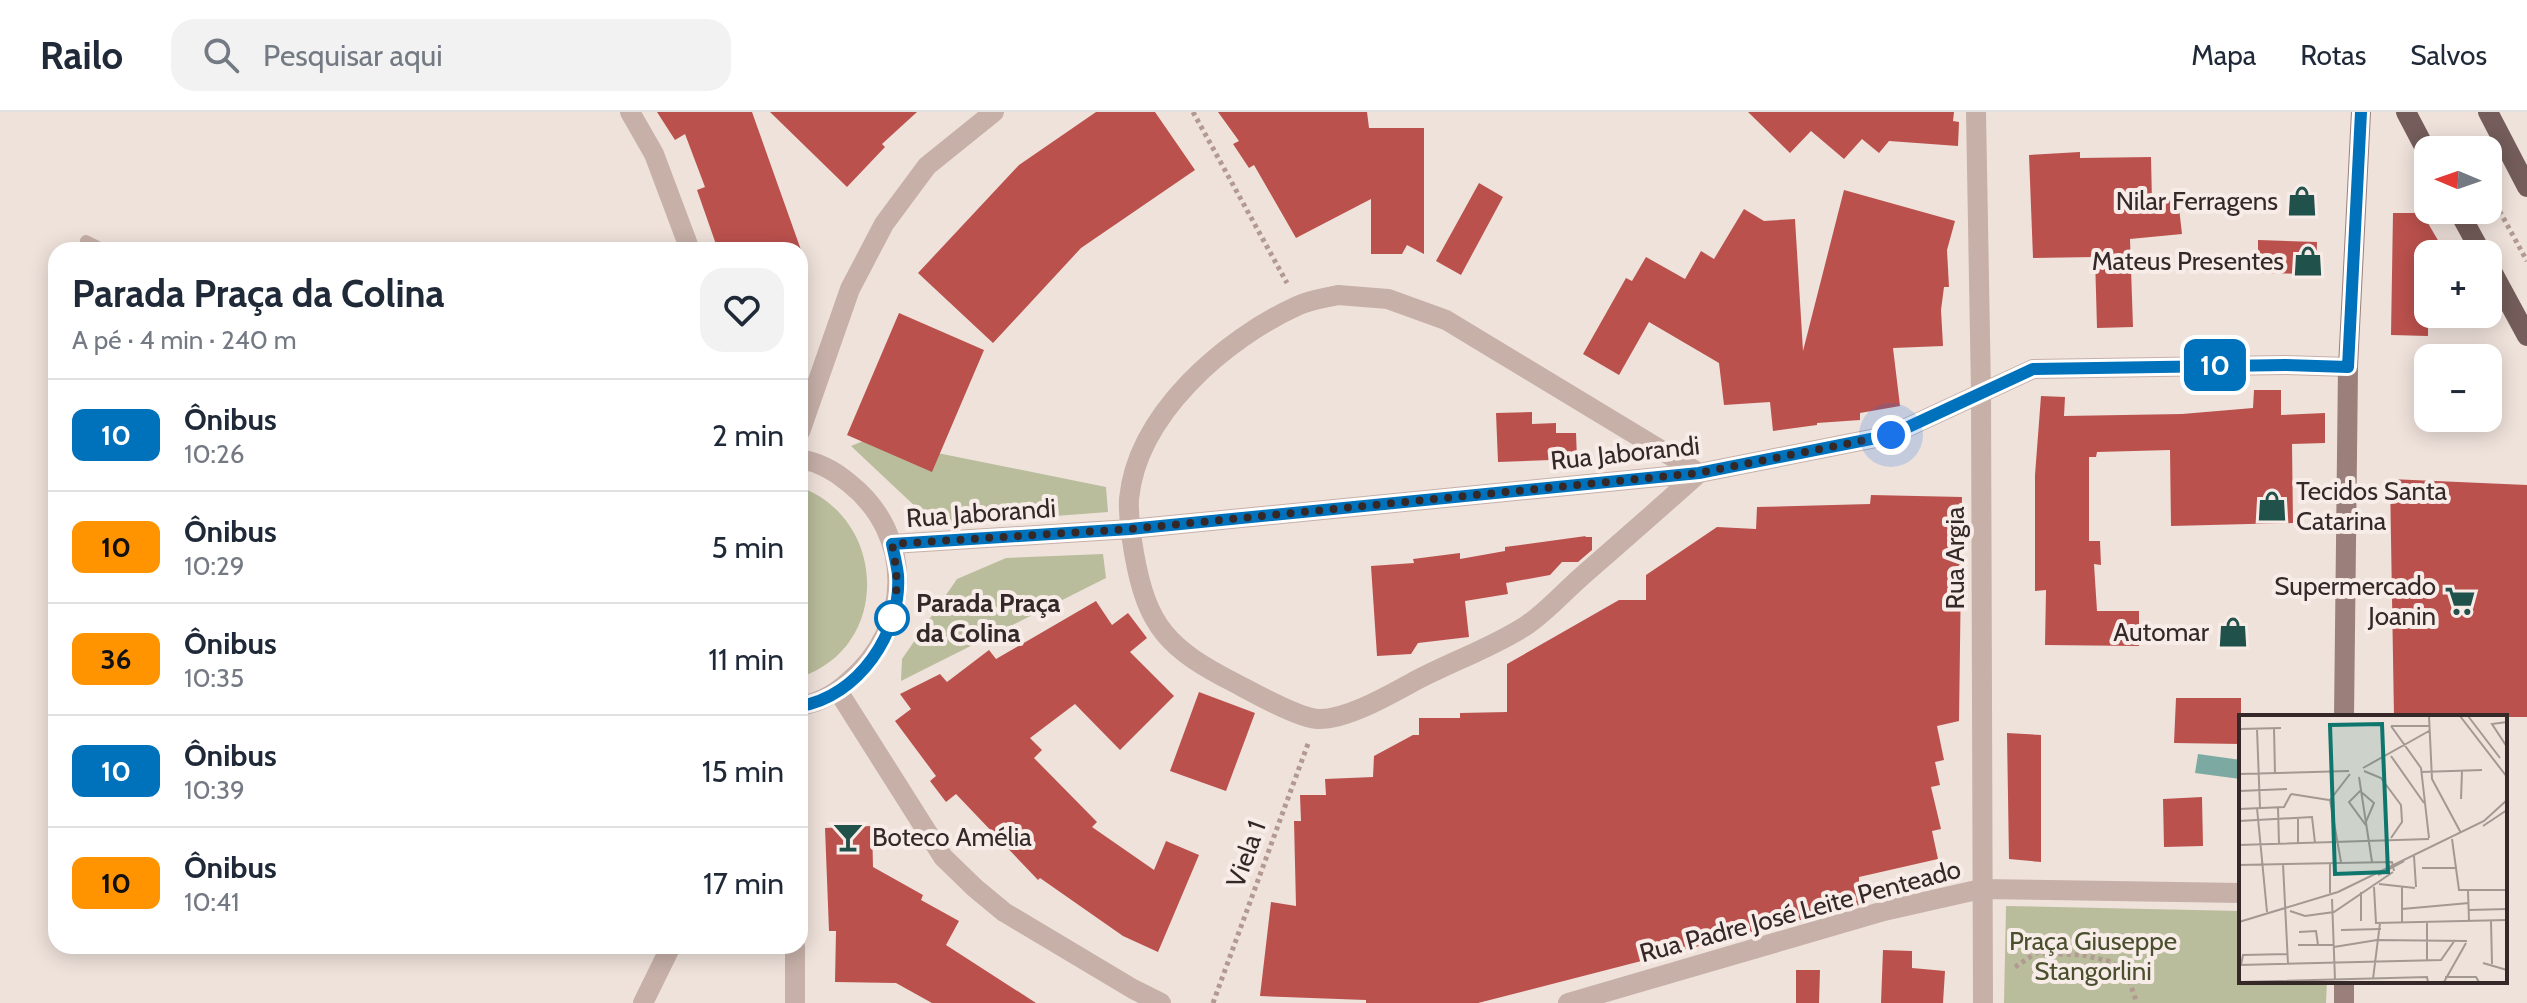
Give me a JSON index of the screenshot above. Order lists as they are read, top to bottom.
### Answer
{
  "streets": {
    "street": ["Rua Jaborandi", "Rua Argia", "Rua Padre José Leite Penteado"],
    "path": ["Viela 1"]
  },
  "crossings": [
    ["Rua Jaborandi", "Rua Argia"],
    ["Rua Argia", "Rua Padre José Leite Penteado"]
  ],
  "parks": ["Praça Giuseppe Stangorlini"],
  "places": {
    "shop": [
      "Nilar Ferragens",
      "Mateus Presentes",
      "Tecidos Santa Catarina",
      "Automar"
    ],
    "supermarket": ["Supermercado Joanin"],
    "other": ["Parada Praça da Colina"],
    "bar": ["Boteco Amélia"]
  },
  "lines": ["bus line 10"],
  "north": "left",
  "page": {
    "header": "Railo",
    "search": "Pesquisar aqui",
    "nav": ["Mapa", "Rotas", "Salvos"],
    "on_map": "10",
    "map_buttons": ["+", "−"],
    "heading": ["Parada Praça da Colina", "A pé · 4 min · 240 m"],
    "list": [
      {
        "mark": "10",
        "name": "Ônibus",
        "note": "10:26",
        "value": "2 min"
      },
      {
        "mark": "10",
        "name": "Ônibus",
        "note": "10:29",
        "value": "5 min"
      },
      {
        "mark": "36",
        "name": "Ônibus",
        "note": "10:35",
        "value": "11 min"
      },
      {
        "mark": "10",
        "name": "Ônibus",
        "note": "10:39",
        "value": "15 min"
      },
      {
        "mark": "10",
        "name": "Ônibus",
        "note": "10:41",
        "value": "17 min"
      }
    ]
  }
}
